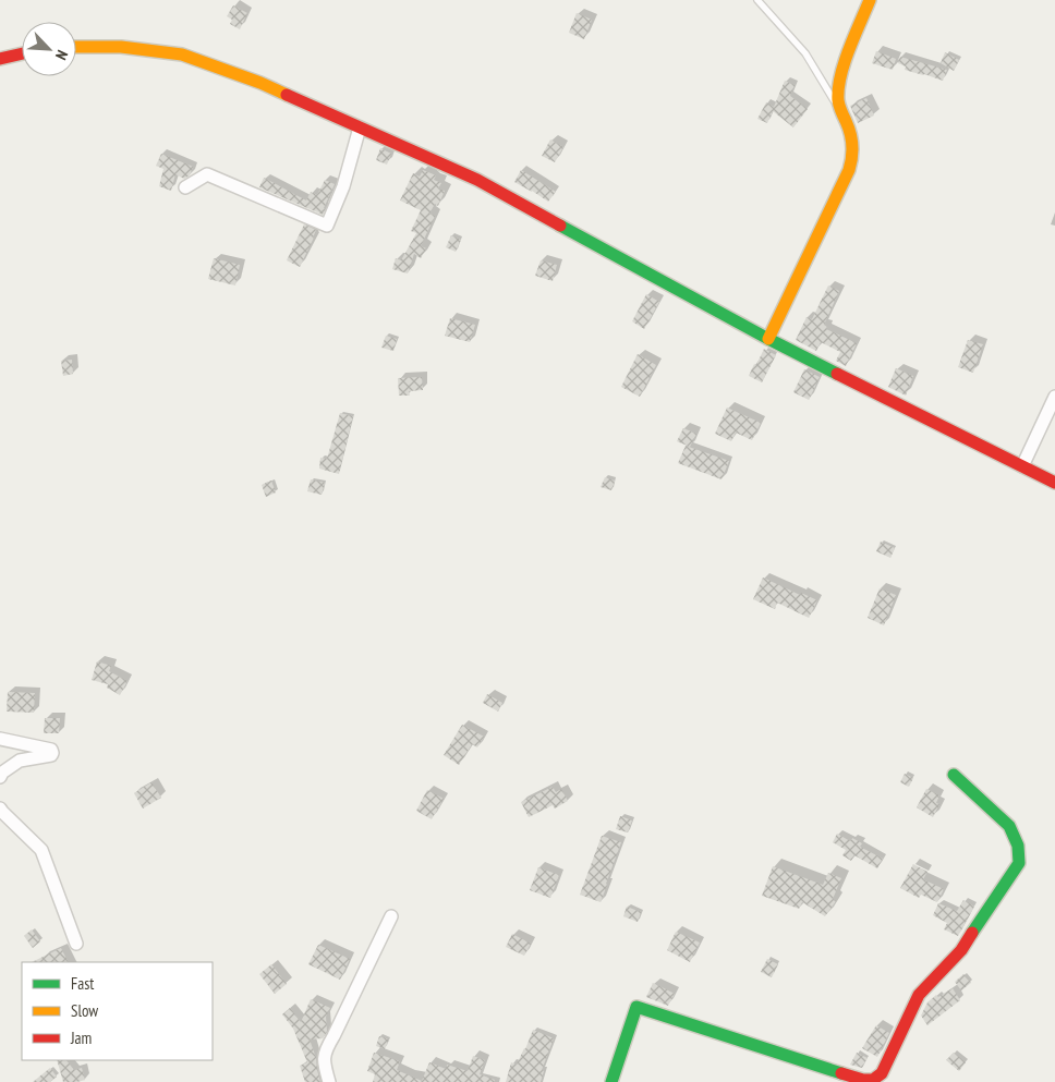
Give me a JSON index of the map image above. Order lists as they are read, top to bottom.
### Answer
{
  "legend": ["Fast", "Slow", "Jam"],
  "north": "bottom right"
}
